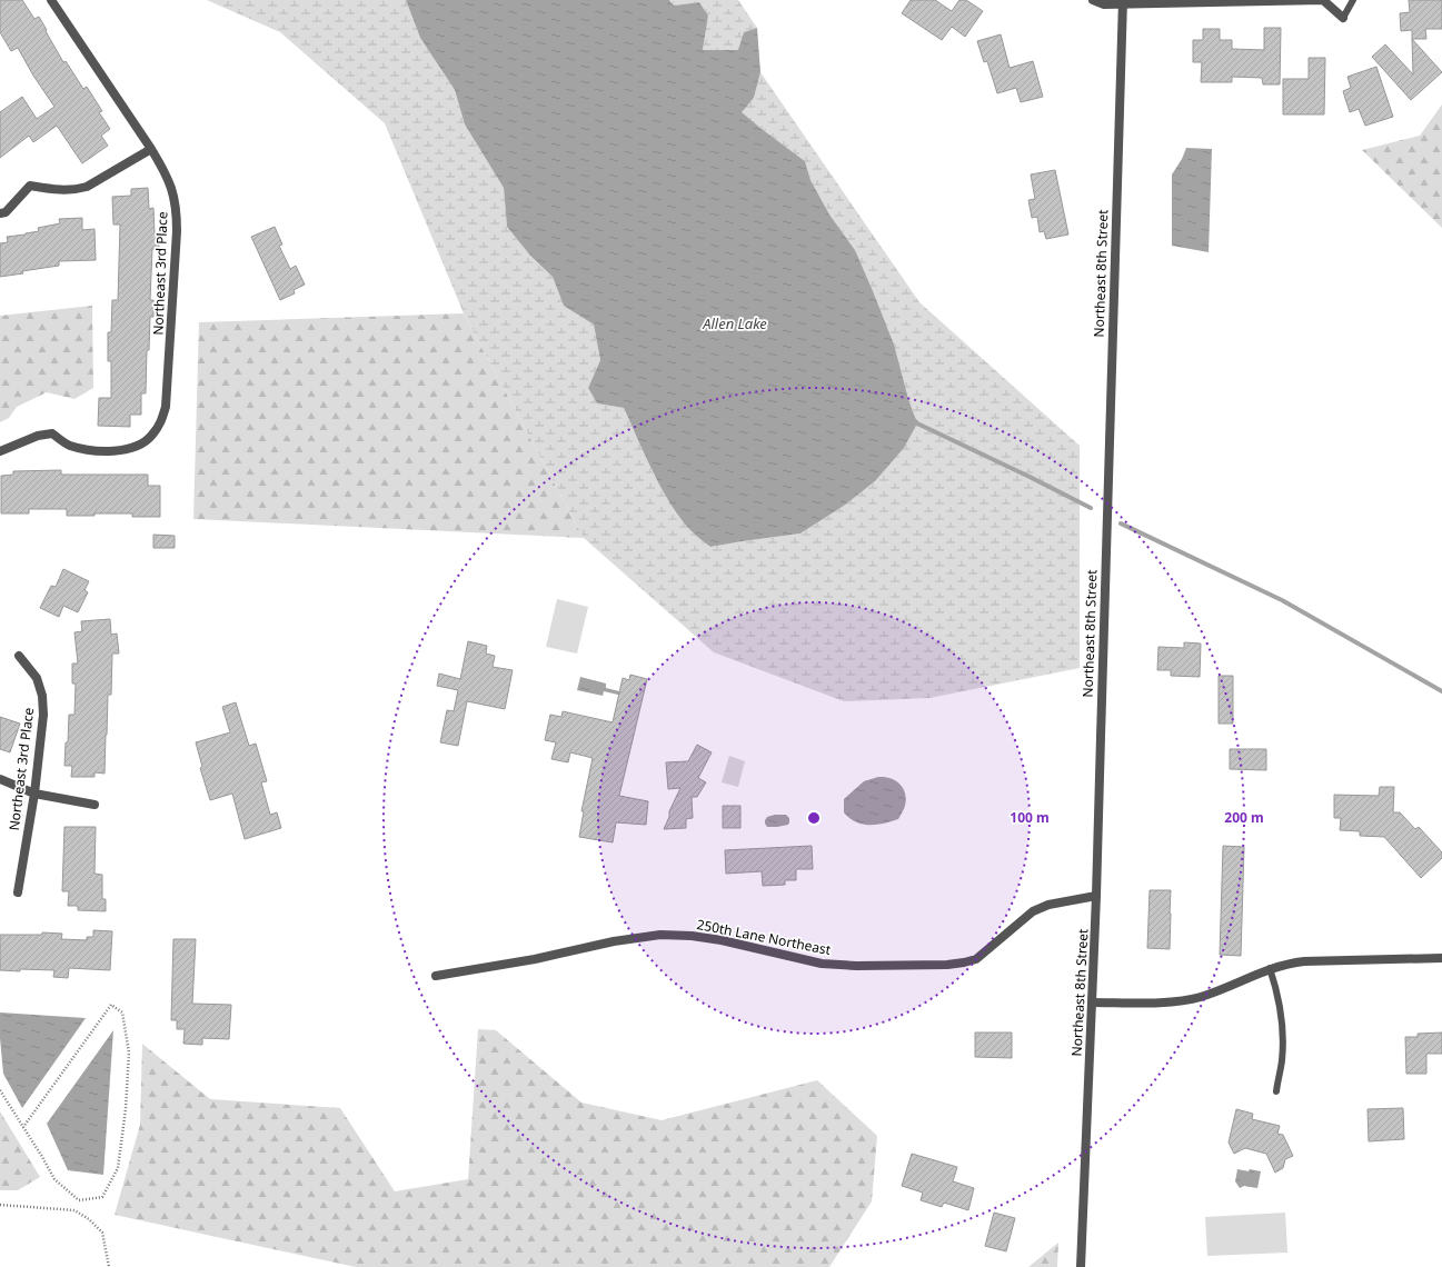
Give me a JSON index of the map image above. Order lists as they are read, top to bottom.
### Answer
{
  "streets": {
    "street": ["Northeast 3rd Place", "Northeast 8th Street", "250th Lane Northeast"]
  },
  "crossings": [
    ["Northeast 8th Street", "250th Lane Northeast"]
  ],
  "water": ["Allen Lake"],
  "rings": ["100 m", "200 m"]
}
